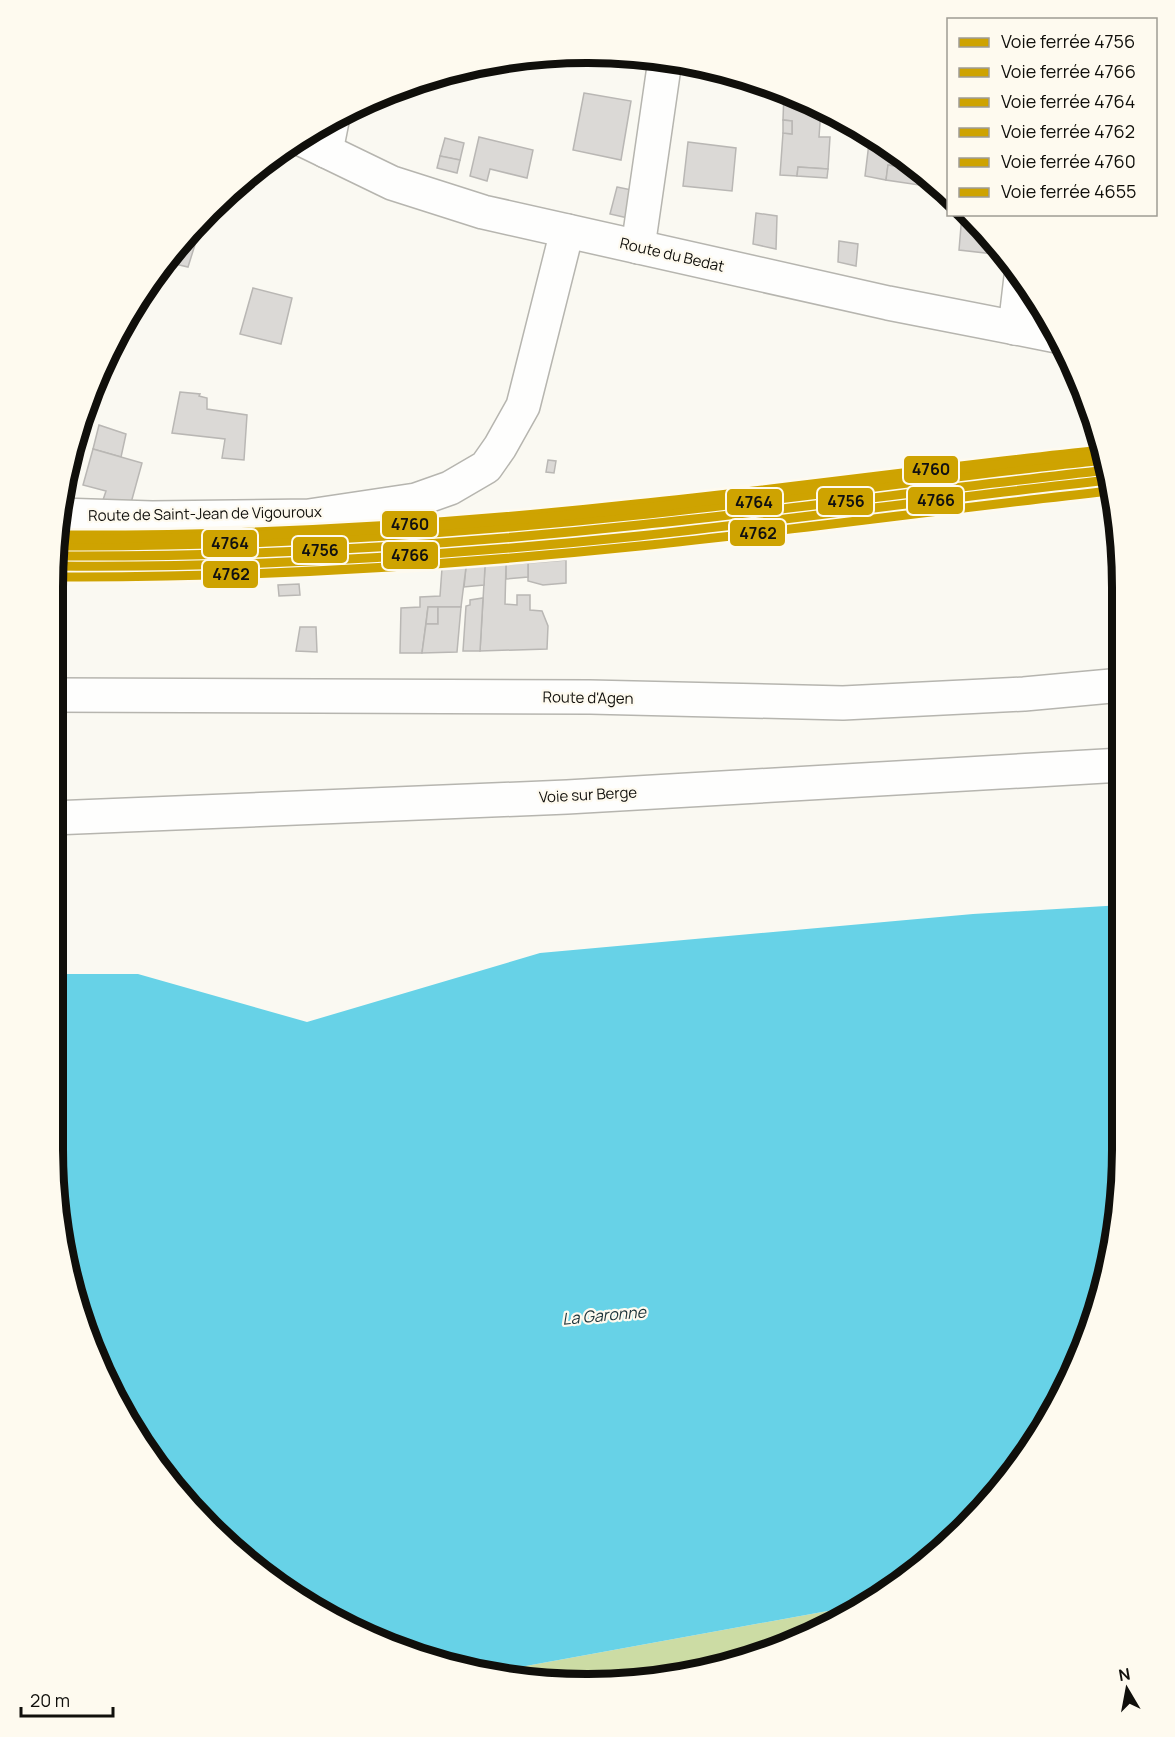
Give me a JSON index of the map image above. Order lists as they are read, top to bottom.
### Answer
{
  "streets": {
    "main road": [
      "Route du Bedat",
      "Route de Saint-Jean de Vigouroux",
      "Route d'Agen",
      "Voie sur Berge"
    ]
  },
  "crossings": [
    ["Route du Bedat", "Route de Saint-Jean de Vigouroux"]
  ],
  "water": ["La Garonne"],
  "lines": [
    "rail line 4760",
    "rail line 4655",
    "rail line 4764",
    "rail line 4756",
    "rail line 4766",
    "rail line 4762"
  ],
  "legend": [
    "Voie ferrée 4756",
    "Voie ferrée 4766",
    "Voie ferrée 4764",
    "Voie ferrée 4762",
    "Voie ferrée 4760",
    "Voie ferrée 4655"
  ],
  "scale_bar": "20 m",
  "north": "top"
}
